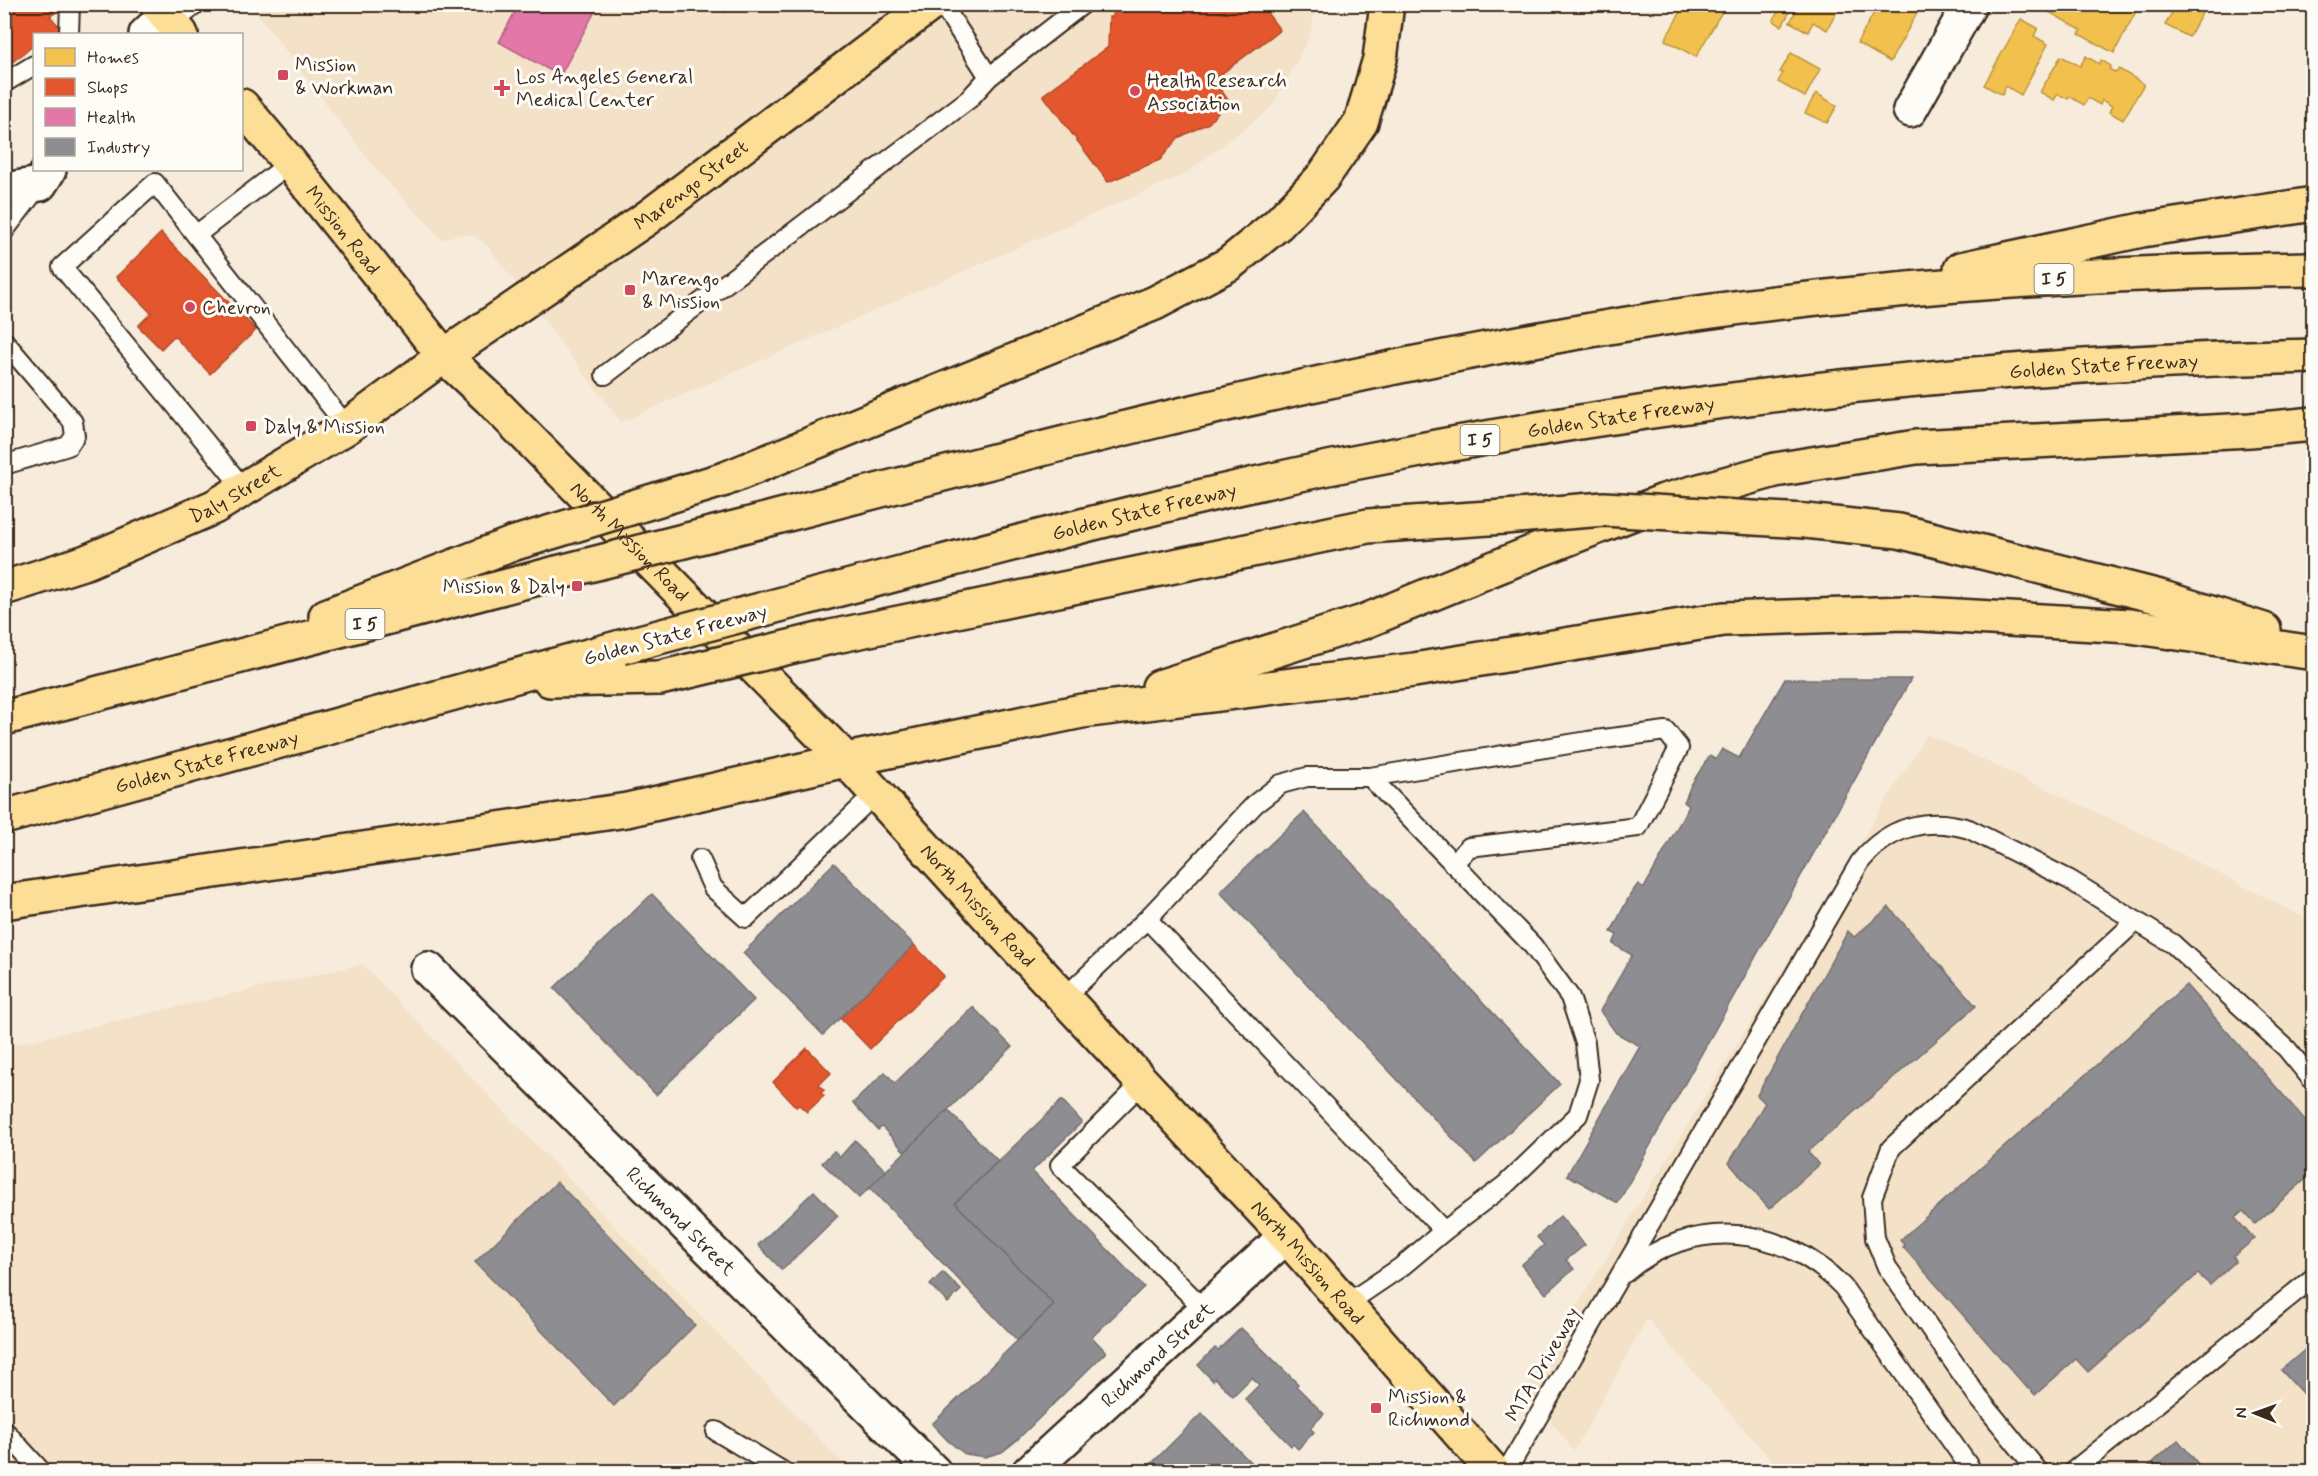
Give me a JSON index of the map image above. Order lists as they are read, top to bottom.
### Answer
{
  "streets": {
    "main road": [
      "Marengo Street",
      "Mission Road",
      "I 5",
      "Golden State Freeway",
      "Daly Street",
      "North Mission Road"
    ],
    "street": ["Richmond Street"],
    "lane": ["MTA Driveway"]
  },
  "crossings": [
    ["Marengo Street", "Mission Road"],
    ["Marengo Street", "Daly Street"],
    ["Marengo Street", "North Mission Road"],
    ["Mission Road", "Daly Street"],
    ["Mission Road", "North Mission Road"],
    ["Daly Street", "North Mission Road"],
    ["North Mission Road", "Richmond Street"]
  ],
  "places": {
    "transit": [
      "Mission & Workman",
      "Marengo & Mission",
      "Daly & Mission",
      "Mission & Daly",
      "Mission & Richmond"
    ],
    "health": ["Los Angeles General Medical Center"],
    "other": ["Health Research Association", "Chevron"]
  },
  "legend": [
    "Homes",
    "Shops",
    "Health",
    "Industry"
  ],
  "north": "left"
}
